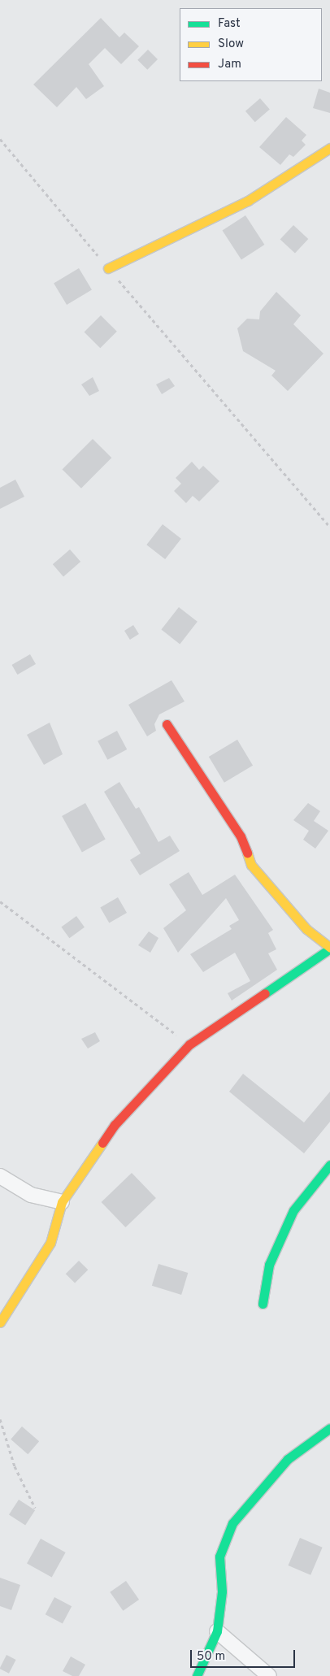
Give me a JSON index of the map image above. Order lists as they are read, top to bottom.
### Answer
{
  "legend": ["Fast", "Slow", "Jam"],
  "scale_bar": "50 m"
}
